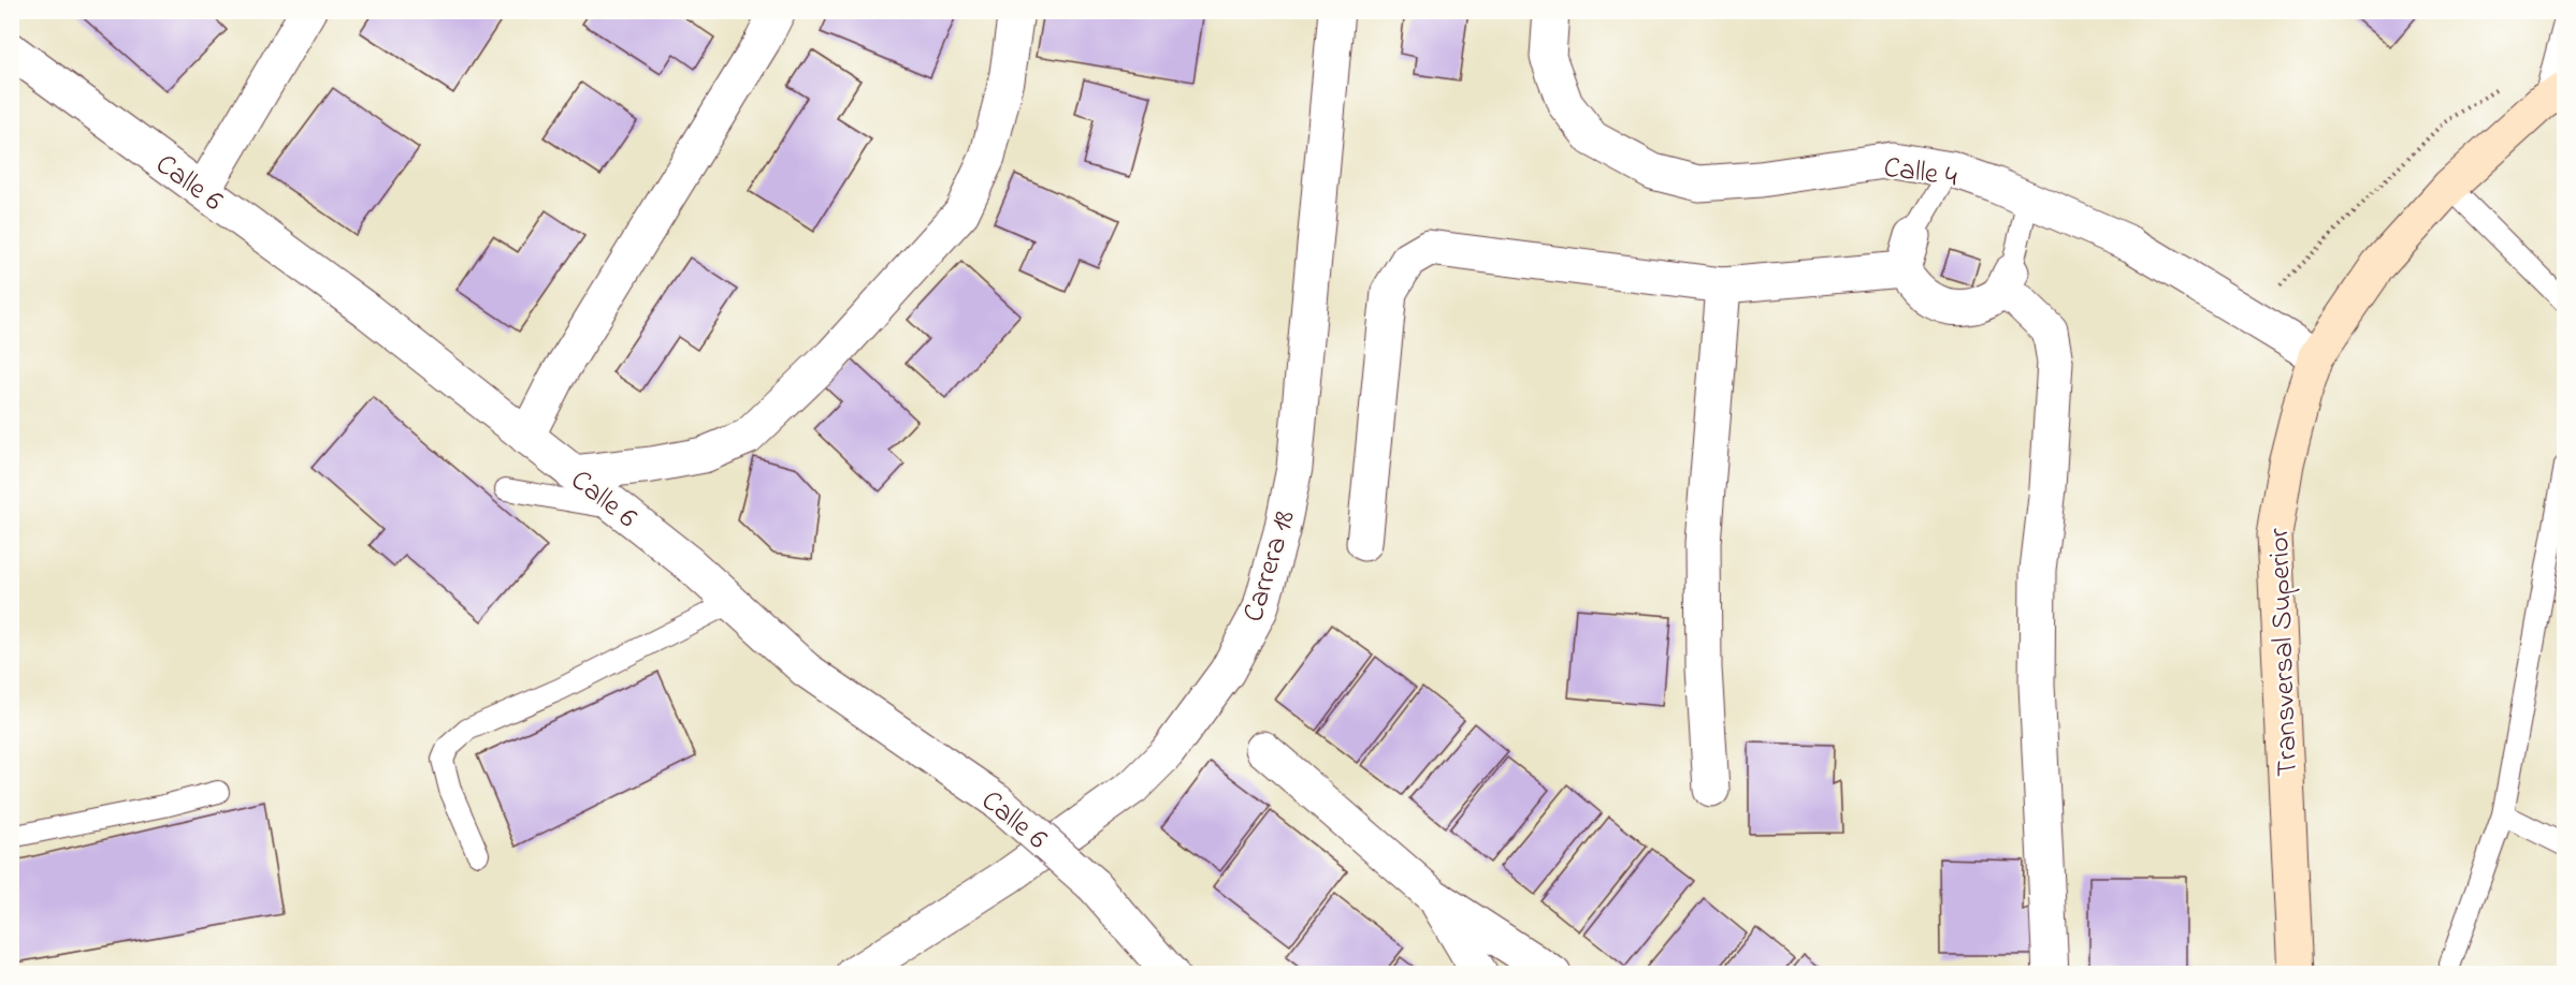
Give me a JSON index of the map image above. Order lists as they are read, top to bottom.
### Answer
{
  "streets": {
    "main road": ["Transversal Superior"],
    "street": ["Calle 4", "Calle 6", "Carrera 18"]
  },
  "crossings": [
    ["Calle 4", "Transversal Superior"]
  ]
}
